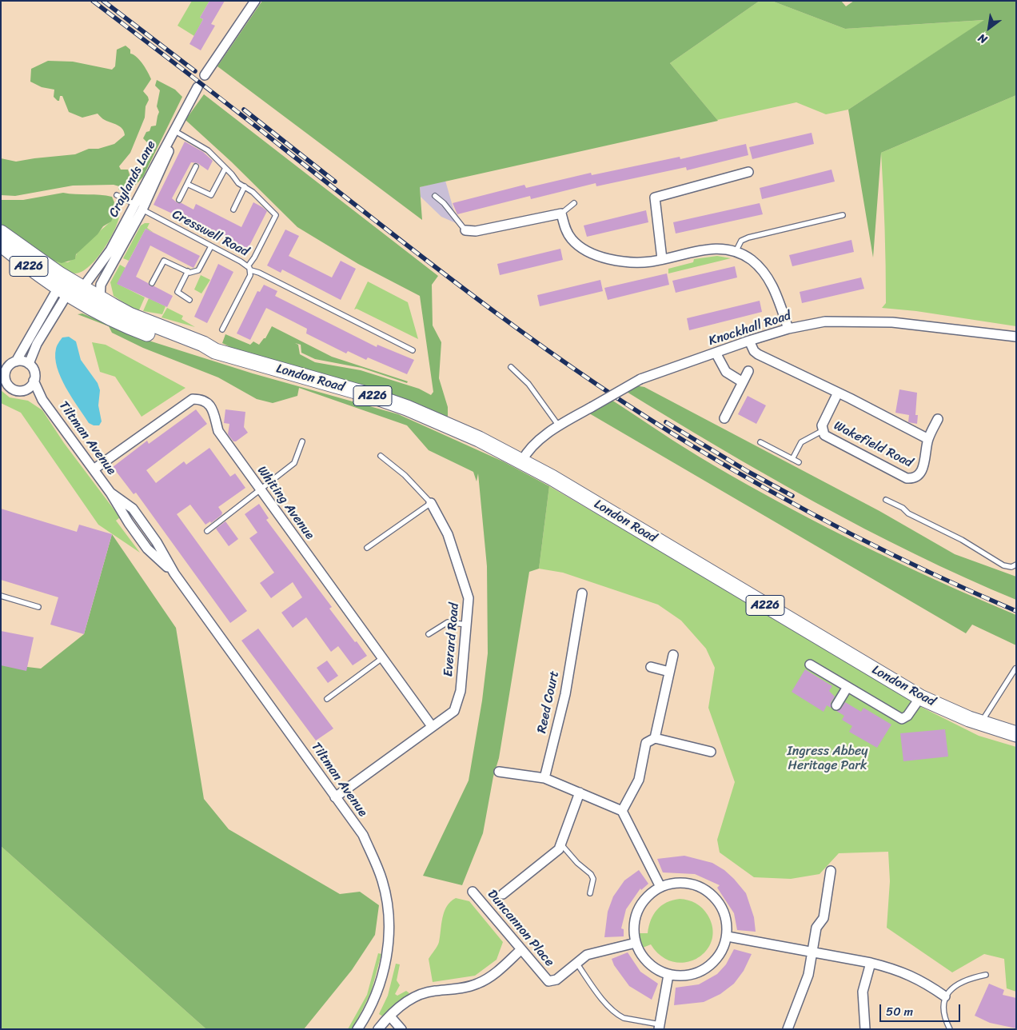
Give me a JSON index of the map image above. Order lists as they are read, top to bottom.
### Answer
{
  "streets": {
    "main road": ["A226", "London Road"],
    "street": [
      "Craylands Lane",
      "Knockhall Road",
      "Tiltman Avenue",
      "Wakefield Road",
      "Whiting Avenue",
      "Everard Road",
      "Reed Court",
      "Duncannon Place"
    ],
    "lane": ["Cresswell Road"]
  },
  "crossings": [
    ["Craylands Lane", "Cresswell Road"],
    ["Craylands Lane", "London Road"],
    ["Knockhall Road", "London Road"],
    ["Tiltman Avenue", "Whiting Avenue"],
    ["Tiltman Avenue", "Everard Road"],
    ["Whiting Avenue", "Everard Road"]
  ],
  "parks": ["Ingress Abbey Heritage Park"],
  "scale_bar": "50 m",
  "north": "bottom left"
}
